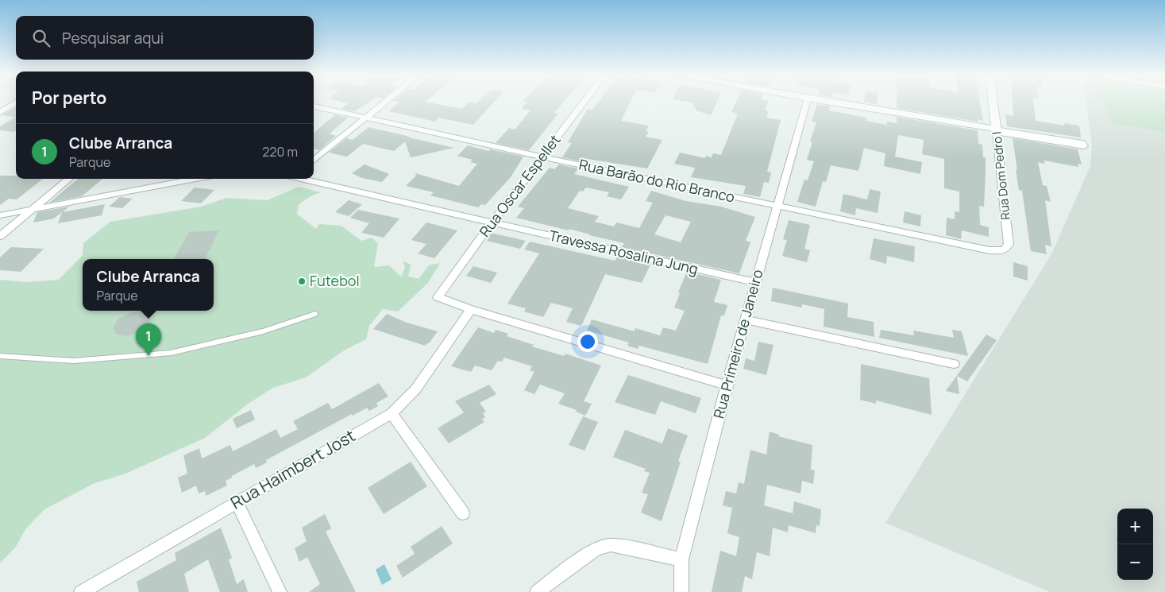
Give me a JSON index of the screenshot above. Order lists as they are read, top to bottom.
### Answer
{
  "streets": {
    "street": [
      "Rua Dom Pedro I",
      "Rua Barão do Rio Branco",
      "Rua Oscar Espellet",
      "Travessa Rosalina Jung",
      "Rua Primeiro de Janeiro",
      "Rua Haimbert Jost"
    ]
  },
  "crossings": [
    ["Rua Dom Pedro I", "Rua Barão do Rio Branco"],
    ["Rua Barão do Rio Branco", "Rua Oscar Espellet"],
    ["Rua Barão do Rio Branco", "Rua Primeiro de Janeiro"],
    ["Rua Oscar Espellet", "Travessa Rosalina Jung"],
    ["Rua Oscar Espellet", "Rua Haimbert Jost"],
    ["Travessa Rosalina Jung", "Rua Primeiro de Janeiro"]
  ],
  "places": ["Futebol"],
  "page": {
    "search": "Pesquisar aqui",
    "heading": "Por perto",
    "list": [
      {
        "mark": "1",
        "name": "Clube Arranca",
        "note": "Parque",
        "value": "220 m"
      }
    ],
    "popup": ["Clube Arranca", "Parque"],
    "pins": "1",
    "map_buttons": ["+", "−"]
  }
}
